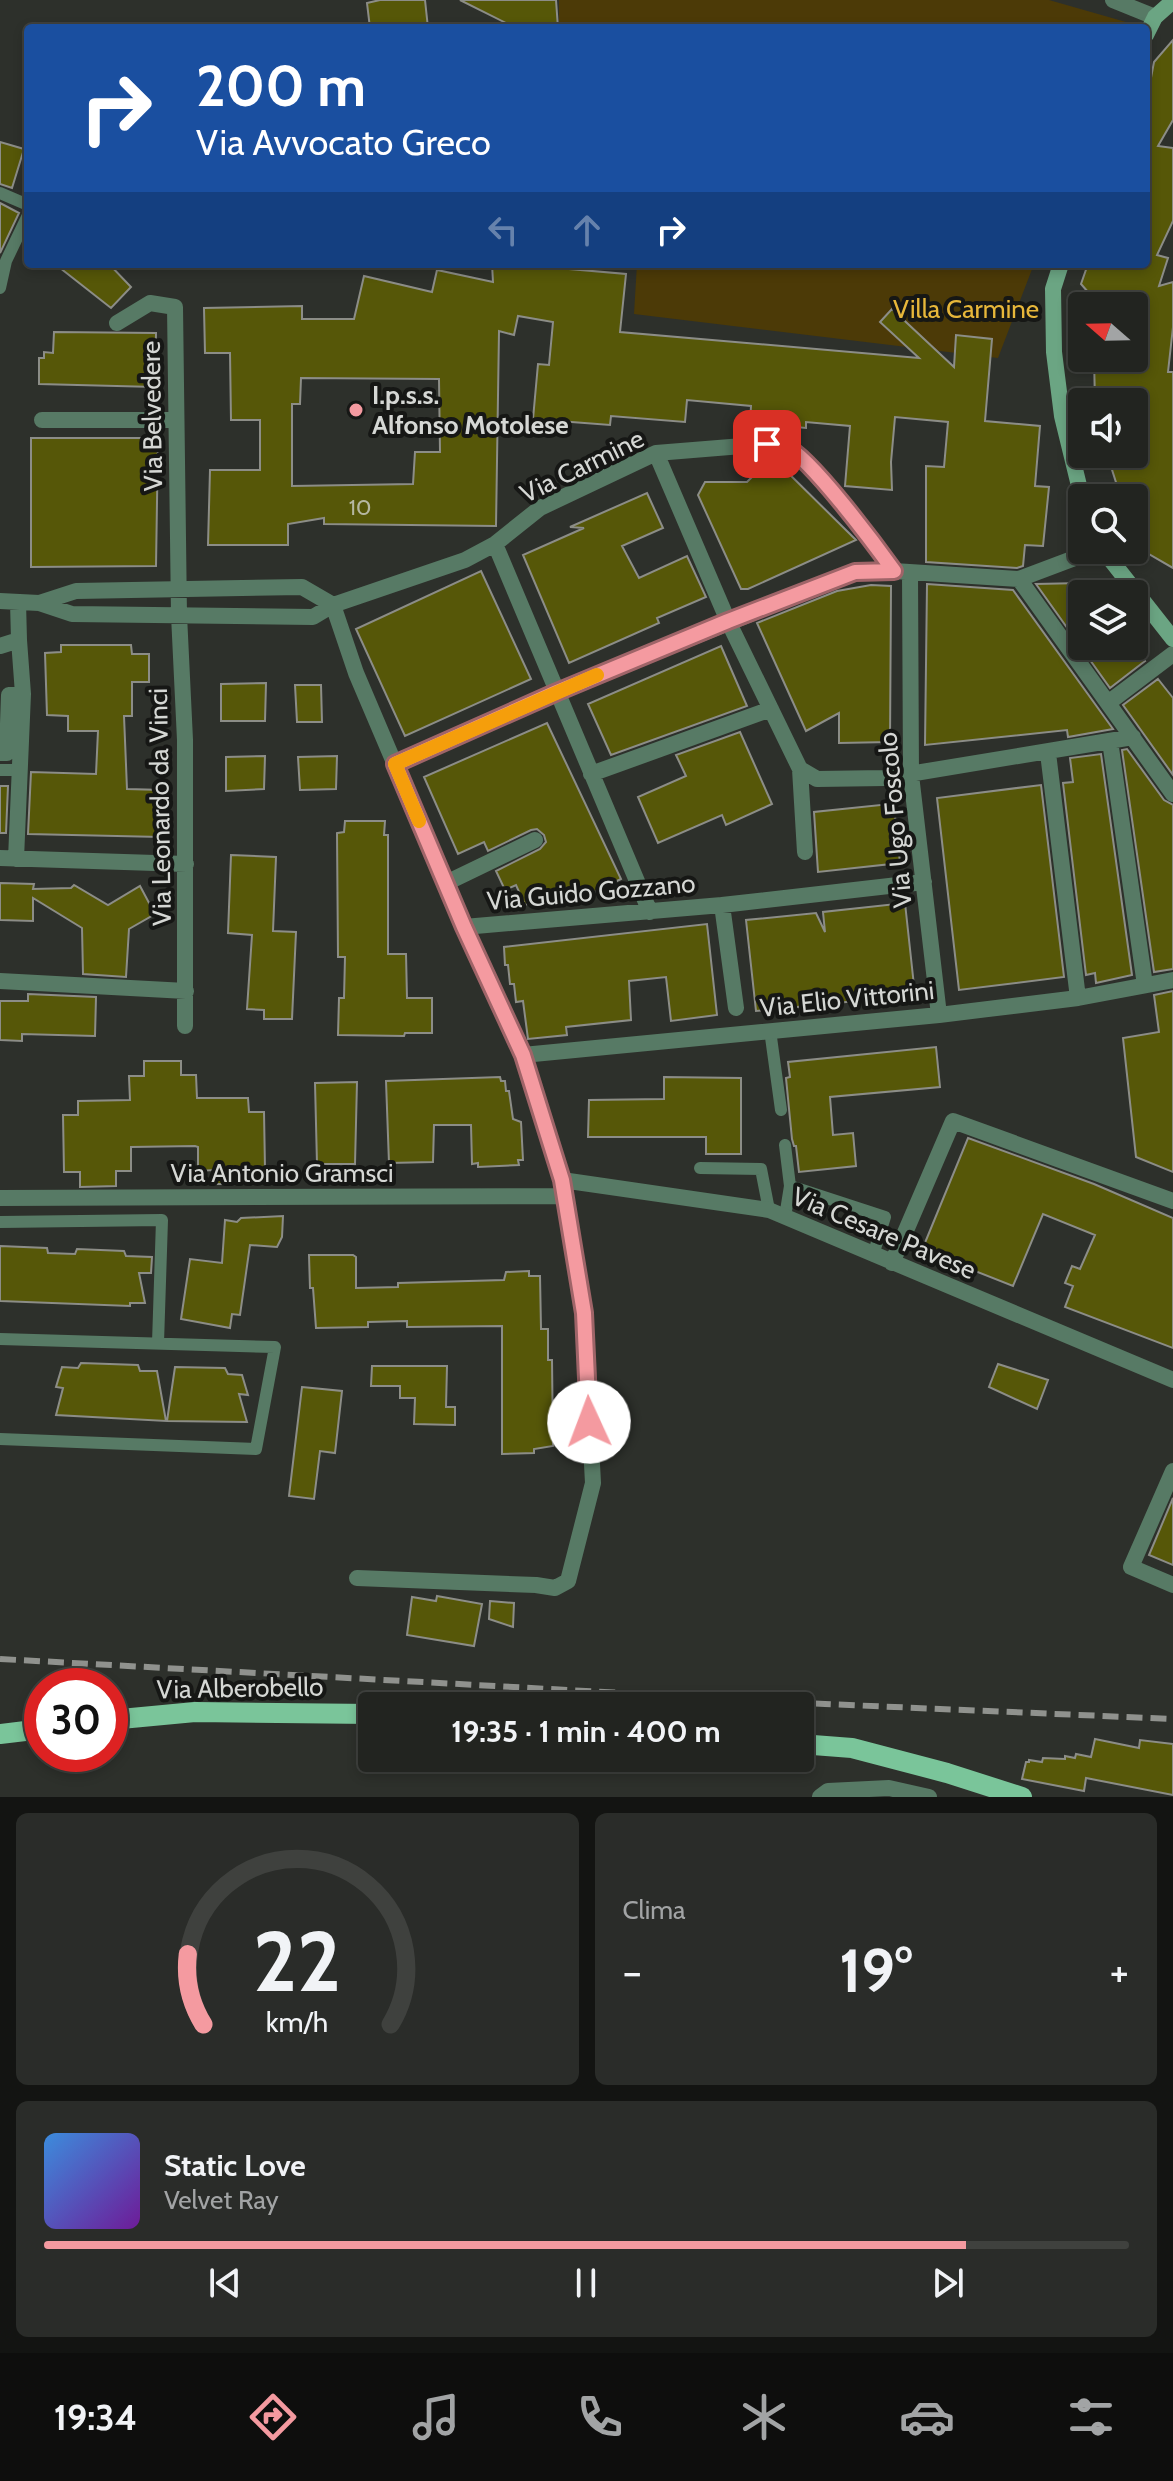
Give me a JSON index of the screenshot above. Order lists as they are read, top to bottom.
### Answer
{
  "streets": {
    "main road": ["Via Alberobello"],
    "street": [
      "Via Belvedere",
      "Via Carmine",
      "Via Leonardo da Vinci",
      "Via Ugo Foscolo",
      "Via Guido Gozzano",
      "Via Elio Vittorini",
      "Via Antonio Gramsci",
      "Via Cesare Pavese"
    ]
  },
  "crossings": [
    ["Via Belvedere", "Via Carmine"],
    ["Via Belvedere", "Via Leonardo da Vinci"],
    ["Via Carmine", "Via Leonardo da Vinci"],
    ["Via Carmine", "Via Ugo Foscolo"],
    ["Via Ugo Foscolo", "Via Guido Gozzano"],
    ["Via Ugo Foscolo", "Via Elio Vittorini"],
    ["Via Antonio Gramsci", "Via Cesare Pavese"]
  ],
  "parks": ["Villa Carmine"],
  "places": ["I.p.s.s. Alfonso Motolese"],
  "house_numbers": ["10"],
  "north": "left",
  "page": {
    "turn": ["200 m", "Via Avvocato Greco"],
    "limit": "30",
    "trip": "19:35 · 1 min · 400 m",
    "tile": "Clima",
    "heat": ["−", "19°", "+"],
    "song": ["Static Love", "Velvet Ray"],
    "tabs": "19:34",
    "gauge": ["22", "km/h"]
  }
}
